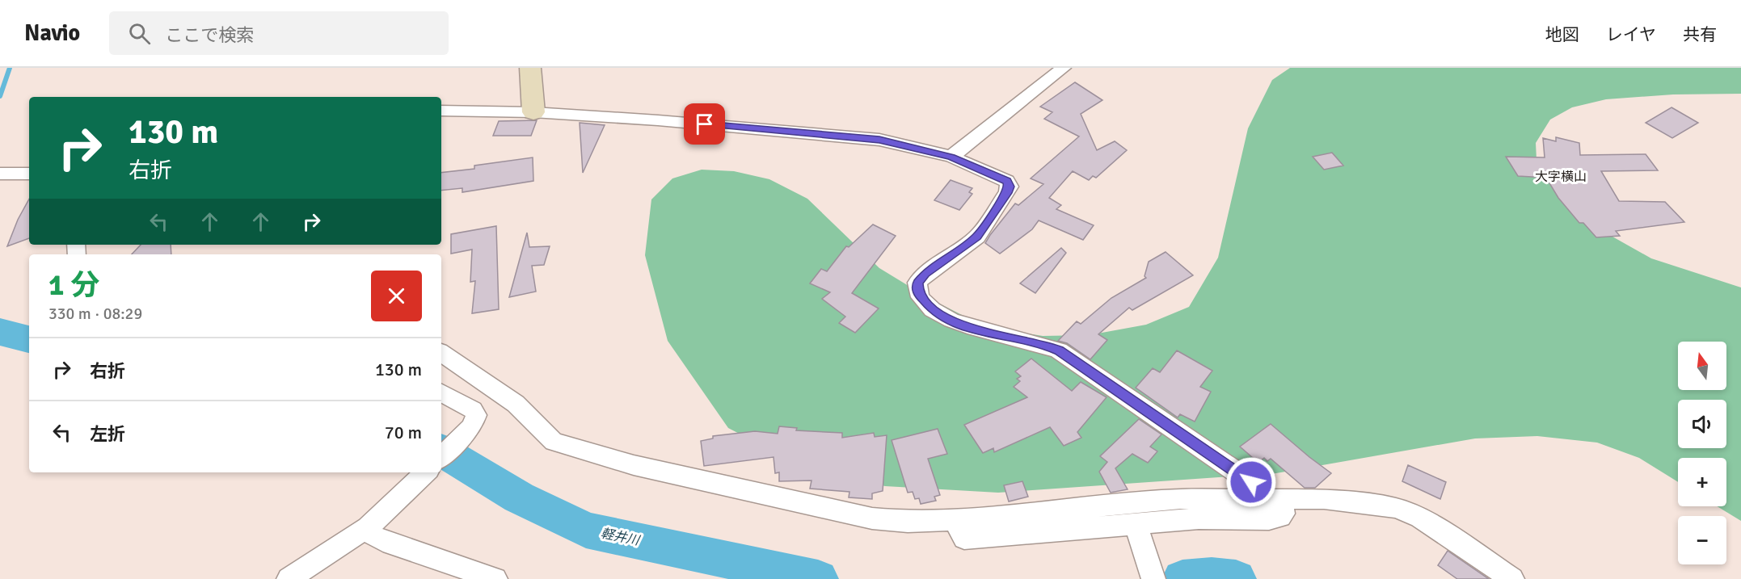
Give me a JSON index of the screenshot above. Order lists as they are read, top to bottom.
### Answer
{
  "districts": ["大字横山"],
  "water": ["軽井川"],
  "north": "top",
  "page": {
    "header": "Navio",
    "search": "ここで検索",
    "nav": ["地図", "レイヤ", "共有"],
    "turn": ["130 m", "右折"],
    "heading": ["1 分", "330 m · 08:29"],
    "list": [
      {
        "name": "右折",
        "value": "130 m"
      },
      {
        "name": "左折",
        "value": "70 m"
      }
    ],
    "map_buttons": ["+", "−"]
  }
}
